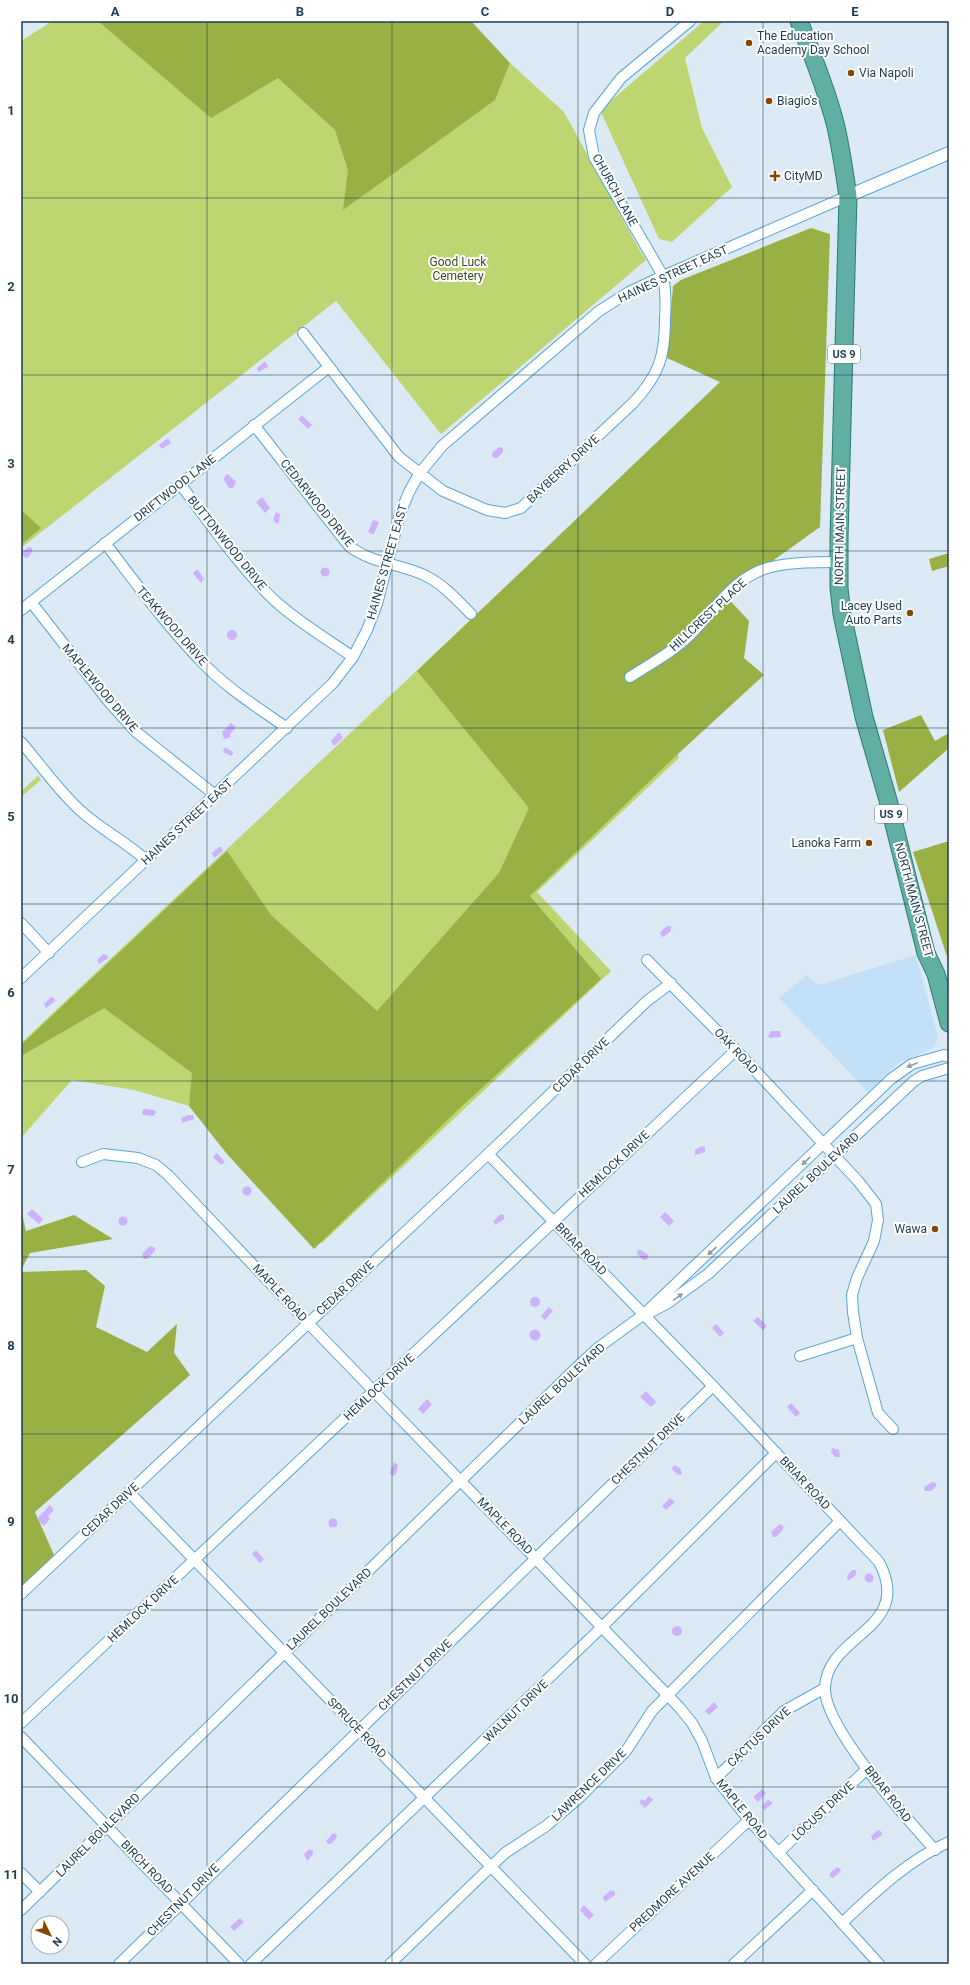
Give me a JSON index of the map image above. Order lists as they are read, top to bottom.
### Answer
{
  "streets": {
    "highway": ["US 9", "NORTH MAIN STREET"],
    "street": [
      "CHURCH LANE",
      "HAINES STREET EAST",
      "BAYBERRY DRIVE",
      "DRIFTWOOD LANE",
      "CEDARWOOD DRIVE",
      "BUTTONWOOD DRIVE",
      "HILLCREST PLACE",
      "TEAKWOOD DRIVE",
      "MAPLEWOOD DRIVE",
      "OAK ROAD",
      "CEDAR DRIVE",
      "HEMLOCK DRIVE",
      "LAUREL BOULEVARD",
      "BRIAR ROAD",
      "MAPLE ROAD",
      "CHESTNUT DRIVE",
      "WALNUT DRIVE",
      "SPRUCE ROAD",
      "CACTUS DRIVE",
      "LAWRENCE DRIVE",
      "LOCUST DRIVE",
      "BIRCH ROAD",
      "PREDMORE AVENUE"
    ]
  },
  "crossings": [
    ["CHURCH LANE", "HAINES STREET EAST"],
    ["CHURCH LANE", "BAYBERRY DRIVE"],
    ["HAINES STREET EAST", "BAYBERRY DRIVE"],
    ["HAINES STREET EAST", "CEDARWOOD DRIVE"],
    ["HAINES STREET EAST", "NORTH MAIN STREET"],
    ["HAINES STREET EAST", "BUTTONWOOD DRIVE"],
    ["HAINES STREET EAST", "TEAKWOOD DRIVE"],
    ["HAINES STREET EAST", "MAPLEWOOD DRIVE"],
    ["BAYBERRY DRIVE", "DRIFTWOOD LANE"],
    ["DRIFTWOOD LANE", "CEDARWOOD DRIVE"],
    ["DRIFTWOOD LANE", "BUTTONWOOD DRIVE"],
    ["DRIFTWOOD LANE", "TEAKWOOD DRIVE"],
    ["DRIFTWOOD LANE", "MAPLEWOOD DRIVE"],
    ["NORTH MAIN STREET", "HILLCREST PLACE"],
    ["OAK ROAD", "CEDAR DRIVE"],
    ["OAK ROAD", "HEMLOCK DRIVE"],
    ["OAK ROAD", "LAUREL BOULEVARD"],
    ["CEDAR DRIVE", "BRIAR ROAD"],
    ["CEDAR DRIVE", "MAPLE ROAD"],
    ["CEDAR DRIVE", "SPRUCE ROAD"],
    ["HEMLOCK DRIVE", "BRIAR ROAD"],
    ["HEMLOCK DRIVE", "MAPLE ROAD"],
    ["HEMLOCK DRIVE", "SPRUCE ROAD"],
    ["LAUREL BOULEVARD", "BRIAR ROAD"],
    ["LAUREL BOULEVARD", "MAPLE ROAD"],
    ["LAUREL BOULEVARD", "SPRUCE ROAD"],
    ["LAUREL BOULEVARD", "BIRCH ROAD"],
    ["BRIAR ROAD", "CHESTNUT DRIVE"],
    ["BRIAR ROAD", "WALNUT DRIVE"],
    ["BRIAR ROAD", "CACTUS DRIVE"],
    ["BRIAR ROAD", "LAWRENCE DRIVE"],
    ["BRIAR ROAD", "LOCUST DRIVE"],
    ["MAPLE ROAD", "CHESTNUT DRIVE"],
    ["MAPLE ROAD", "WALNUT DRIVE"],
    ["MAPLE ROAD", "CACTUS DRIVE"],
    ["MAPLE ROAD", "LAWRENCE DRIVE"],
    ["MAPLE ROAD", "LOCUST DRIVE"],
    ["MAPLE ROAD", "PREDMORE AVENUE"],
    ["CHESTNUT DRIVE", "SPRUCE ROAD"],
    ["CHESTNUT DRIVE", "BIRCH ROAD"],
    ["WALNUT DRIVE", "SPRUCE ROAD"],
    ["SPRUCE ROAD", "LAWRENCE DRIVE"]
  ],
  "parks": ["Good Luck Cemetery"],
  "places": {
    "other": [
      "The Education Academy Day School",
      "Via Napoli",
      "Biagio's",
      "Lacey Used Auto Parts",
      "Lanoka Farm",
      "Wawa"
    ],
    "health": ["CityMD"]
  },
  "north": "bottom right",
  "grid": {
    "columns": [
      "A",
      "B",
      "C",
      "D",
      "E"
    ],
    "rows": [
      "1",
      "2",
      "3",
      "4",
      "5",
      "6",
      "7",
      "8",
      "9",
      "10",
      "11"
    ]
  }
}
